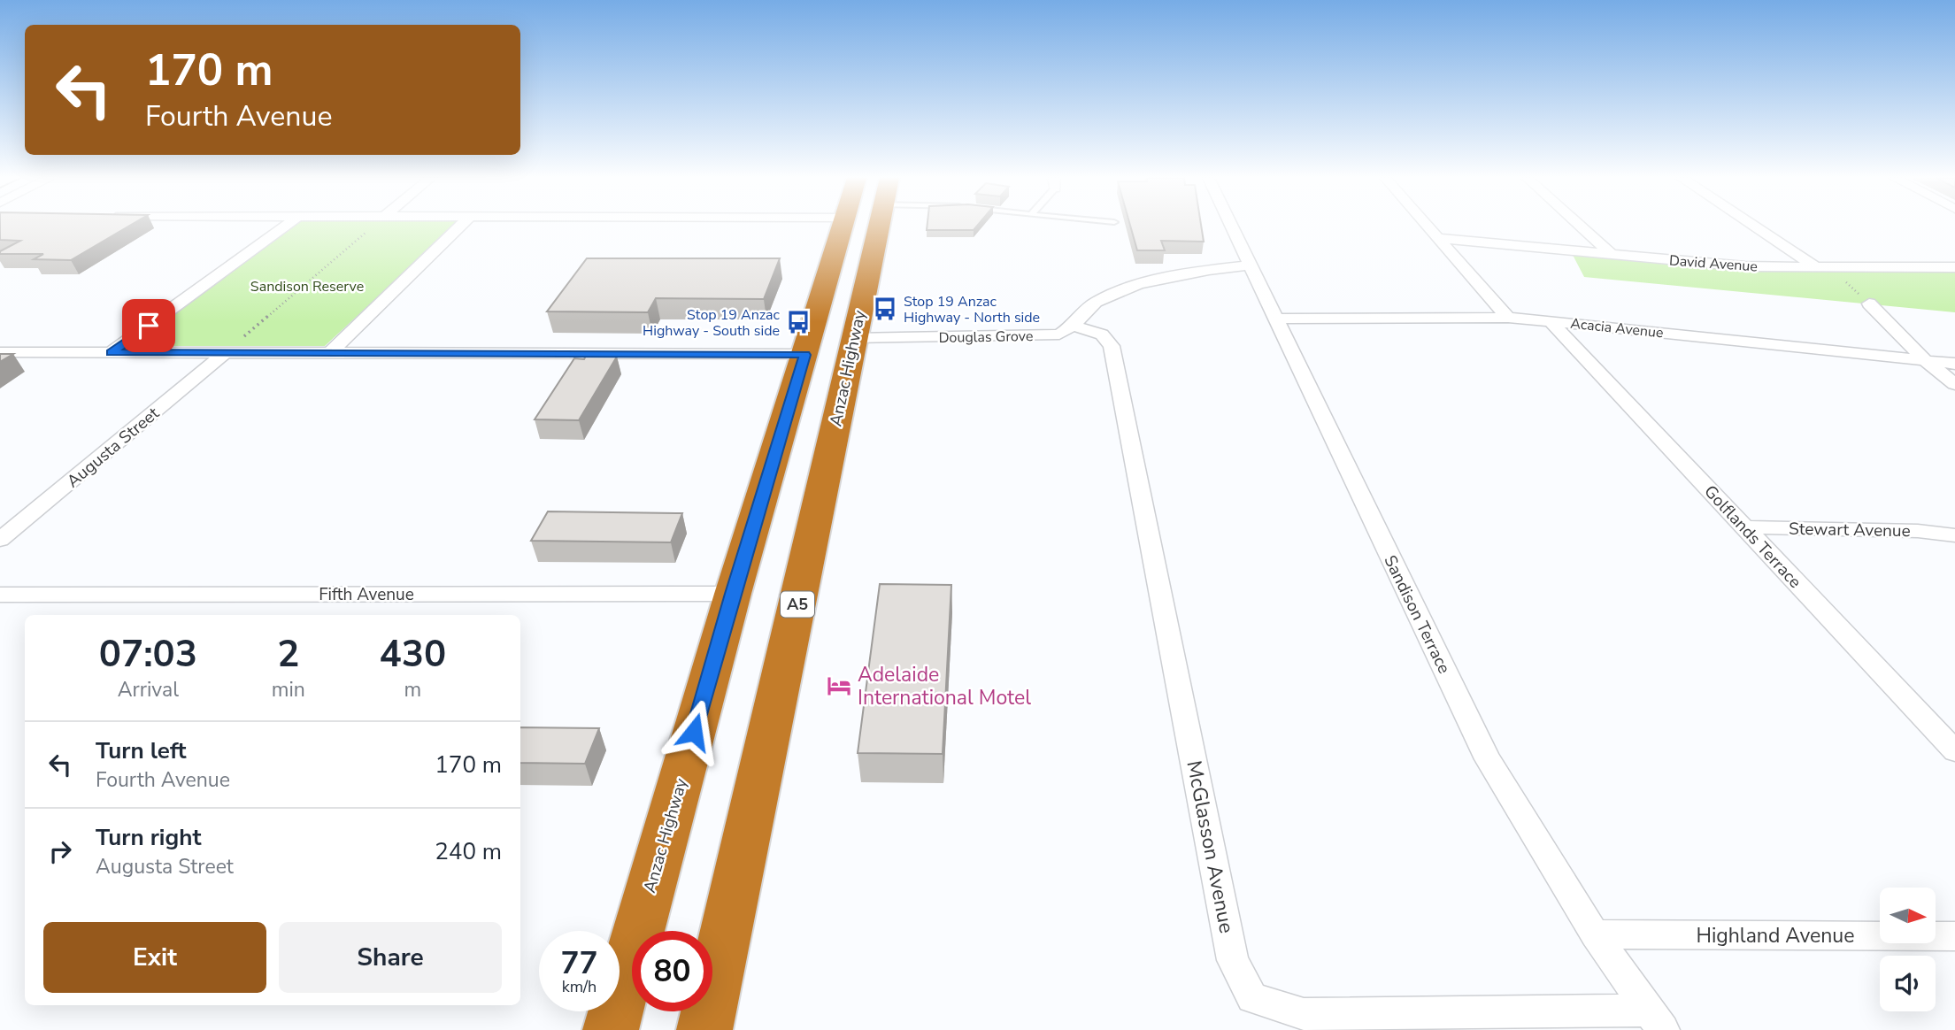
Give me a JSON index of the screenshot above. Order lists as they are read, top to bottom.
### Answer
{
  "streets": {
    "highway": ["Anzac Highway", "A5"],
    "street": [
      "David Avenue",
      "Acacia Avenue",
      "Douglas Grove",
      "Augusta Street",
      "Stewart Avenue",
      "Golflands Terrace",
      "Fifth Avenue",
      "Sandison Terrace",
      "McGlasson Avenue",
      "Highland Avenue"
    ]
  },
  "crossings": [
    ["Acacia Avenue", "Golflands Terrace"],
    ["Acacia Avenue", "Sandison Terrace"],
    ["Douglas Grove", "Anzac Highway"],
    ["Douglas Grove", "Sandison Terrace"],
    ["Douglas Grove", "McGlasson Avenue"],
    ["Anzac Highway", "Fifth Avenue"],
    ["Stewart Avenue", "Golflands Terrace"],
    ["Sandison Terrace", "McGlasson Avenue"],
    ["Sandison Terrace", "Highland Avenue"]
  ],
  "parks": ["Sandison Reserve"],
  "places": {
    "bus stop": ["Stop 19 Anzac Highway - North side", "Stop 19 Anzac Highway - South side"],
    "hotel": ["Adelaide International Motel"]
  },
  "north": "right",
  "page": {
    "turn": ["170 m", "Fourth Avenue"],
    "eta": [
      "07:03",
      "Arrival",
      "2",
      "min",
      "430",
      "m"
    ],
    "list": [
      {
        "name": "Turn left",
        "note": "Fourth Avenue",
        "value": "170 m"
      },
      {
        "name": "Turn right",
        "note": "Augusta Street",
        "value": "240 m"
      }
    ],
    "buttons": ["Exit", "Share"],
    "speed": "77 km/h",
    "limit": "80"
  }
}
